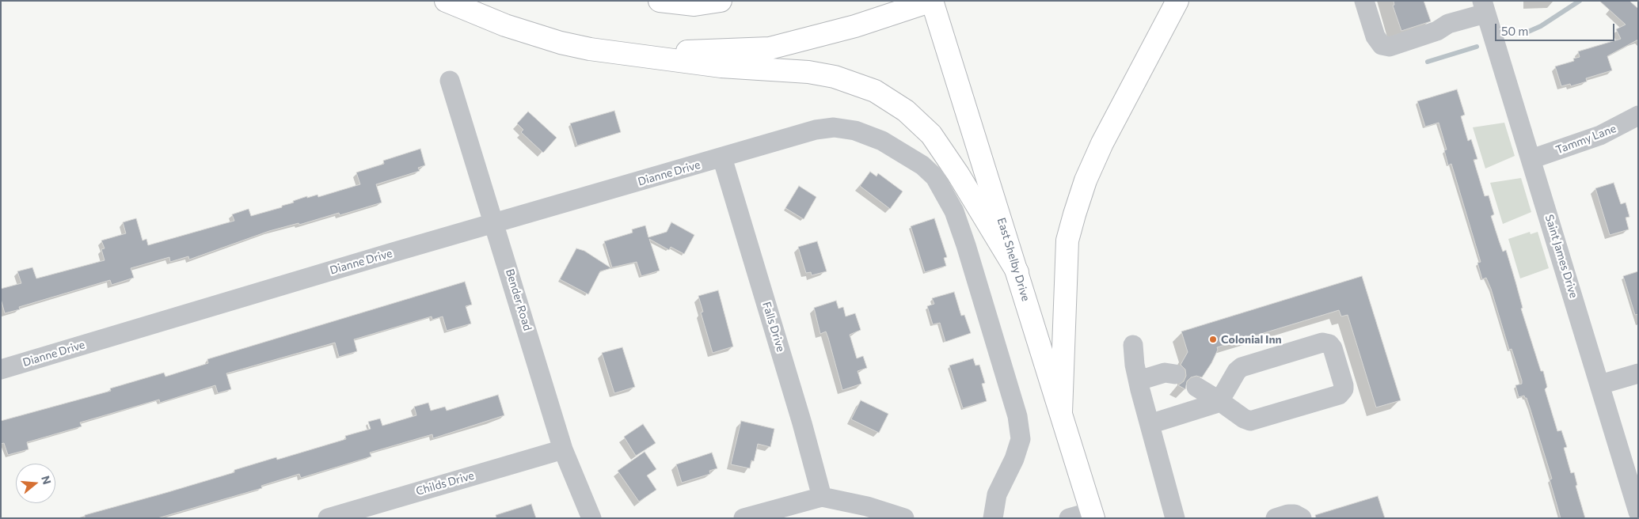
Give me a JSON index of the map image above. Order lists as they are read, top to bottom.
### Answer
{
  "streets": {
    "main road": ["East Shelby Drive"],
    "street": [
      "Tammy Lane",
      "Dianne Drive",
      "Saint James Drive",
      "Bender Road",
      "Falls Drive",
      "Childs Drive"
    ]
  },
  "crossings": [
    ["Tammy Lane", "Saint James Drive"],
    ["Dianne Drive", "Bender Road"],
    ["Dianne Drive", "Falls Drive"],
    ["Bender Road", "Childs Drive"]
  ],
  "places": ["Colonial Inn"],
  "scale_bar": "50 m",
  "north": "right"
}
